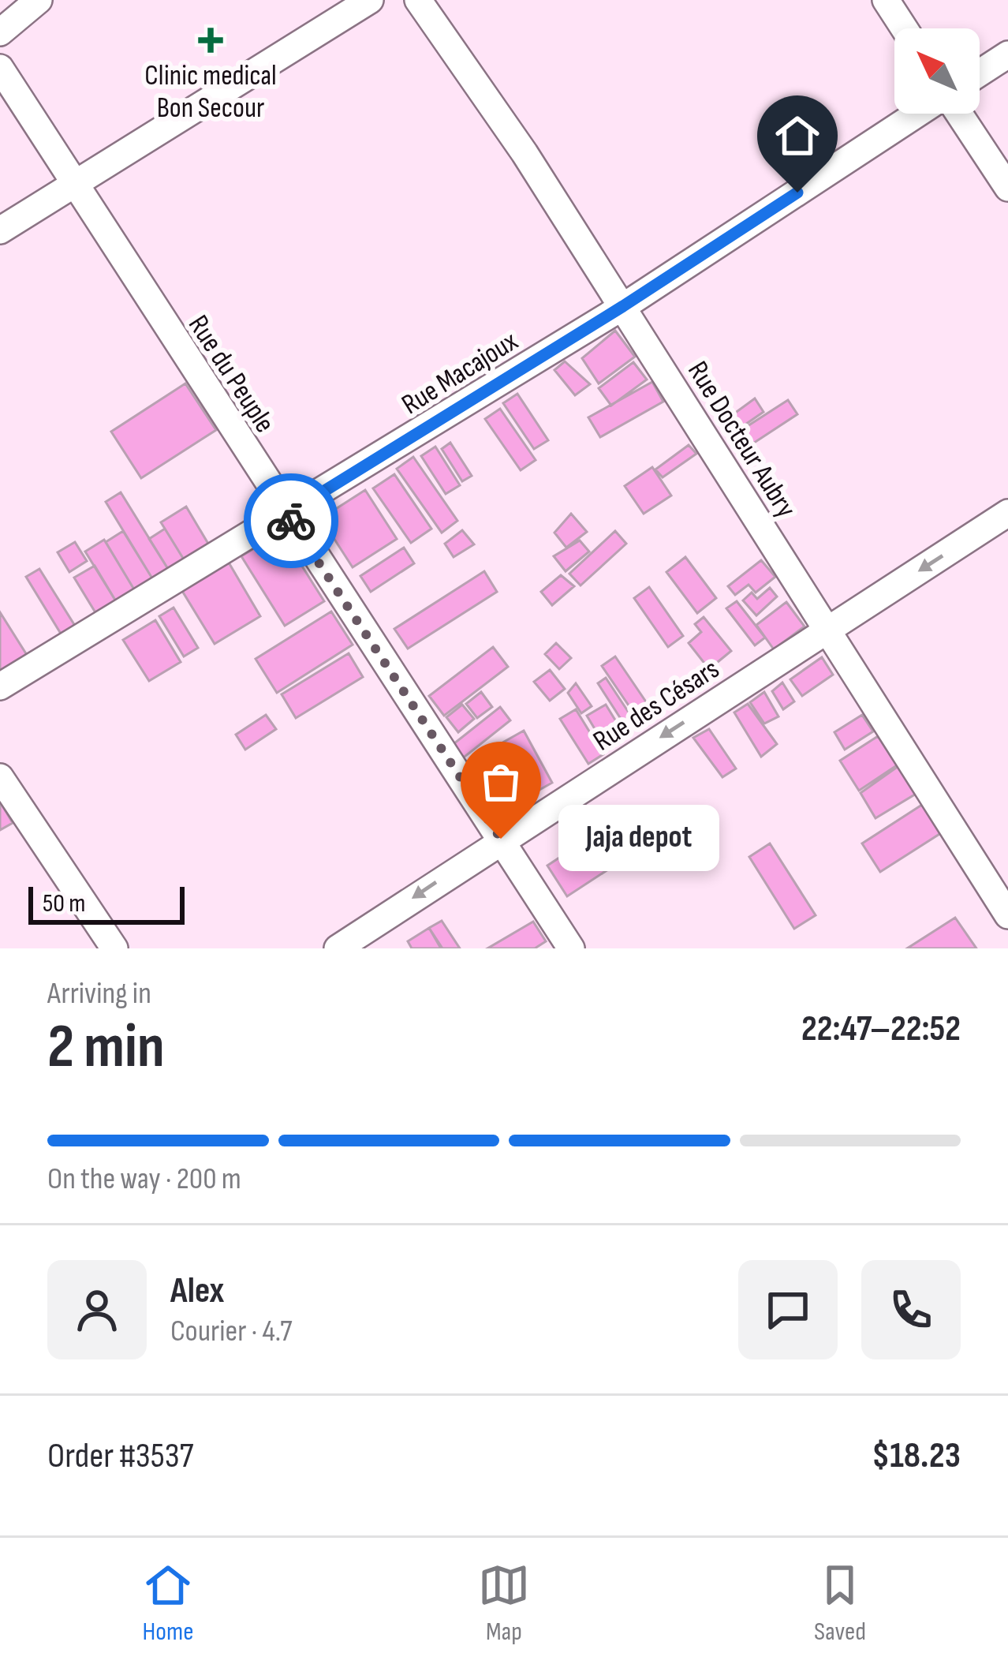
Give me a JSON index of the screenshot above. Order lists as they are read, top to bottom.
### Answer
{
  "streets": {
    "street": [
      "Rue Macajoux",
      "Rue du Peuple",
      "Rue Docteur Aubry",
      "Rue des Césars"
    ]
  },
  "crossings": [
    ["Rue Macajoux", "Rue du Peuple"],
    ["Rue Macajoux", "Rue Docteur Aubry"],
    ["Rue du Peuple", "Rue des Césars"],
    ["Rue Docteur Aubry", "Rue des Césars"]
  ],
  "one_way": ["Rue des Césars"],
  "places": {
    "health": ["Clinic medical Bon Secour"],
    "other": ["Jaja depot"]
  },
  "scale_bar": "50 m",
  "north": "top left",
  "page": {
    "bubble": "Jaja depot",
    "scale": "50 m",
    "heading": ["2 min", "Arriving in", "22:47–22:52"],
    "panel": [
      "Alex",
      "Courier · 4.7",
      "Order #3537",
      "$18.23"
    ],
    "bar": "On the way · 200 m",
    "tabs": ["Home", "Map", "Saved"]
  }
}
